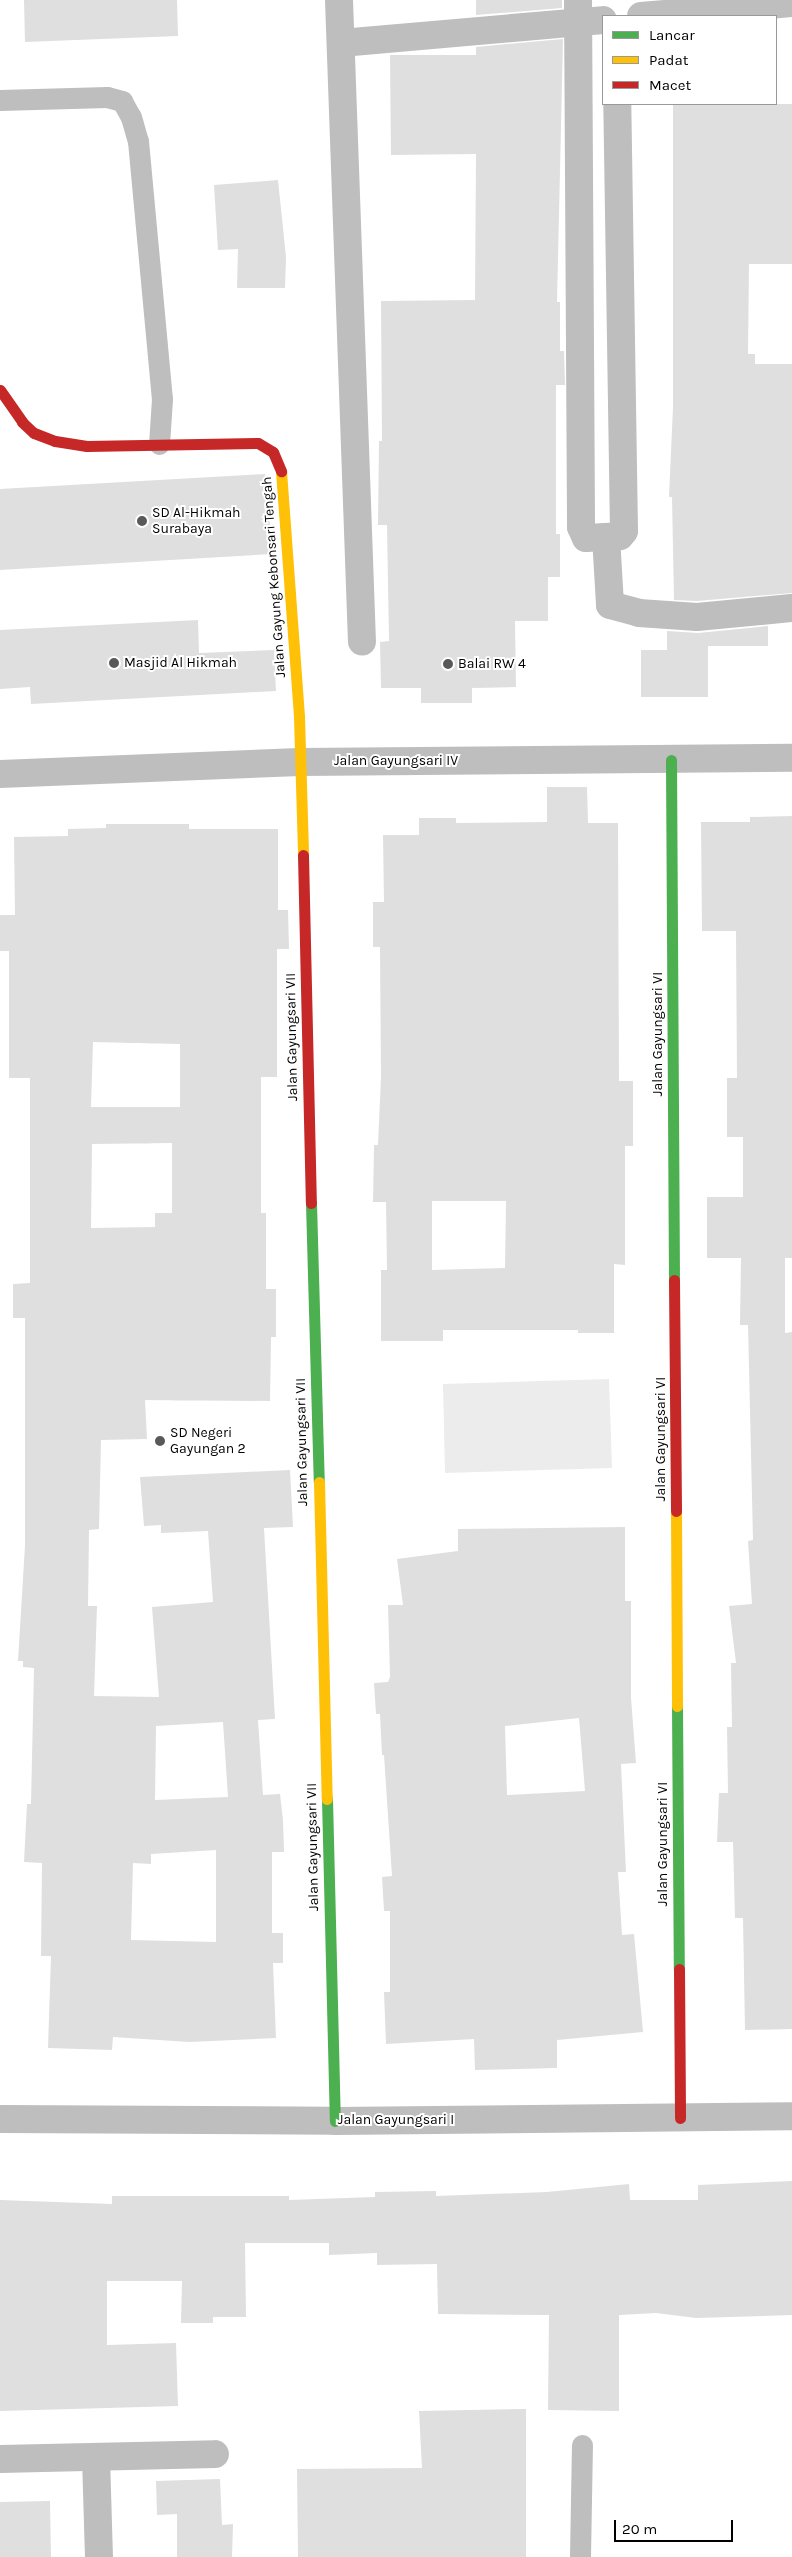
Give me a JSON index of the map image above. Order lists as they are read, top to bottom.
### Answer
{
  "streets": {
    "street": [
      "Jalan Gayung Kebonsari Tengah",
      "Jalan Gayungsari IV",
      "Jalan Gayungsari VI",
      "Jalan Gayungsari VII",
      "Jalan Gayungsari I"
    ]
  },
  "crossings": [
    ["Jalan Gayung Kebonsari Tengah", "Jalan Gayungsari IV"],
    ["Jalan Gayung Kebonsari Tengah", "Jalan Gayungsari VII"],
    ["Jalan Gayungsari IV", "Jalan Gayungsari VI"],
    ["Jalan Gayungsari IV", "Jalan Gayungsari VII"],
    ["Jalan Gayungsari VI", "Jalan Gayungsari I"],
    ["Jalan Gayungsari VII", "Jalan Gayungsari I"]
  ],
  "places": [
    "SD Al-Hikmah Surabaya",
    "Masjid Al Hikmah",
    "Balai RW 4",
    "SD Negeri Gayungan 2"
  ],
  "legend": ["Lancar", "Padat", "Macet"],
  "scale_bar": "20 m"
}
